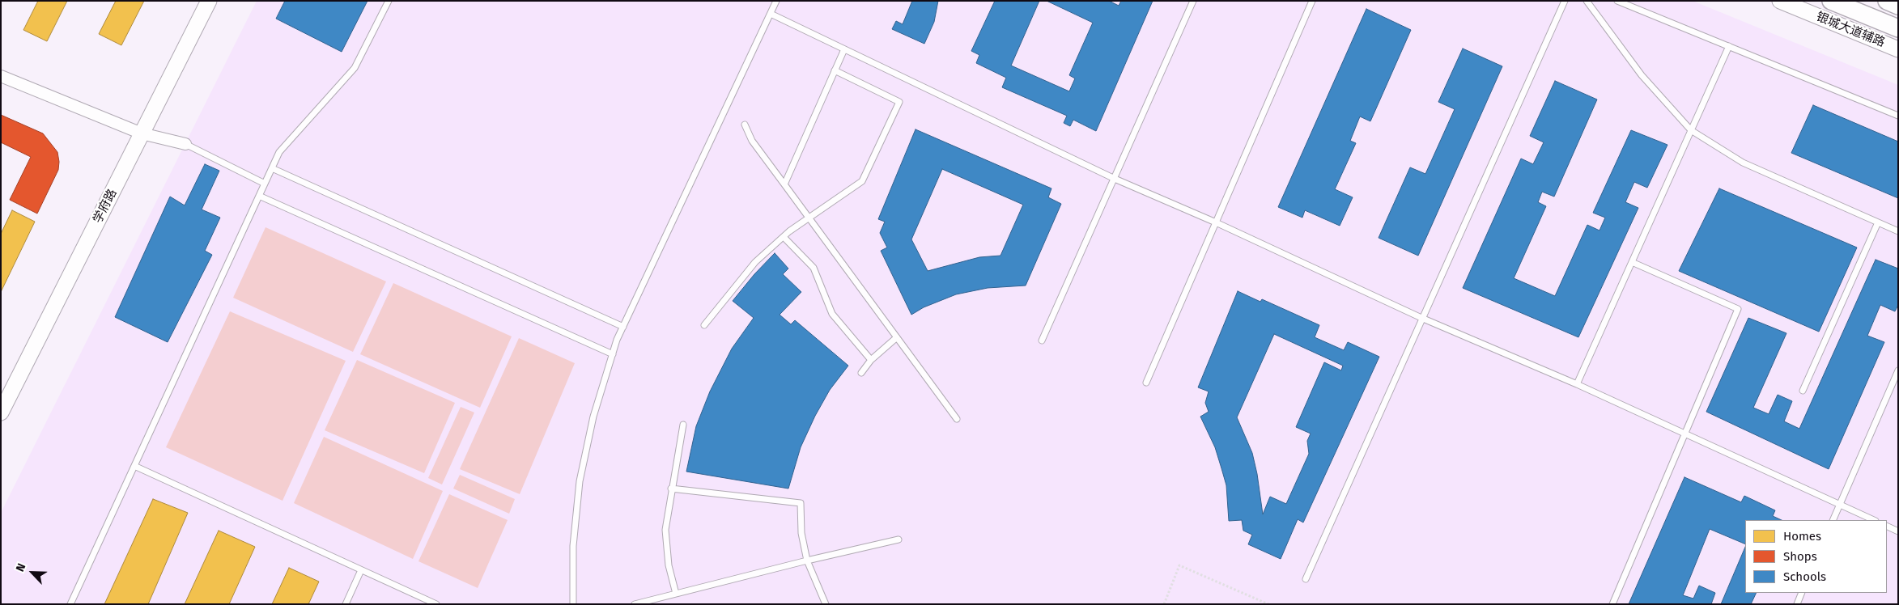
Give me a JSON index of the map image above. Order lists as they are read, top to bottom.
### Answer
{
  "streets": {
    "street": ["银城大道辅路", "学府路"]
  },
  "legend": ["Homes", "Shops", "Schools"],
  "north": "top left"
}
